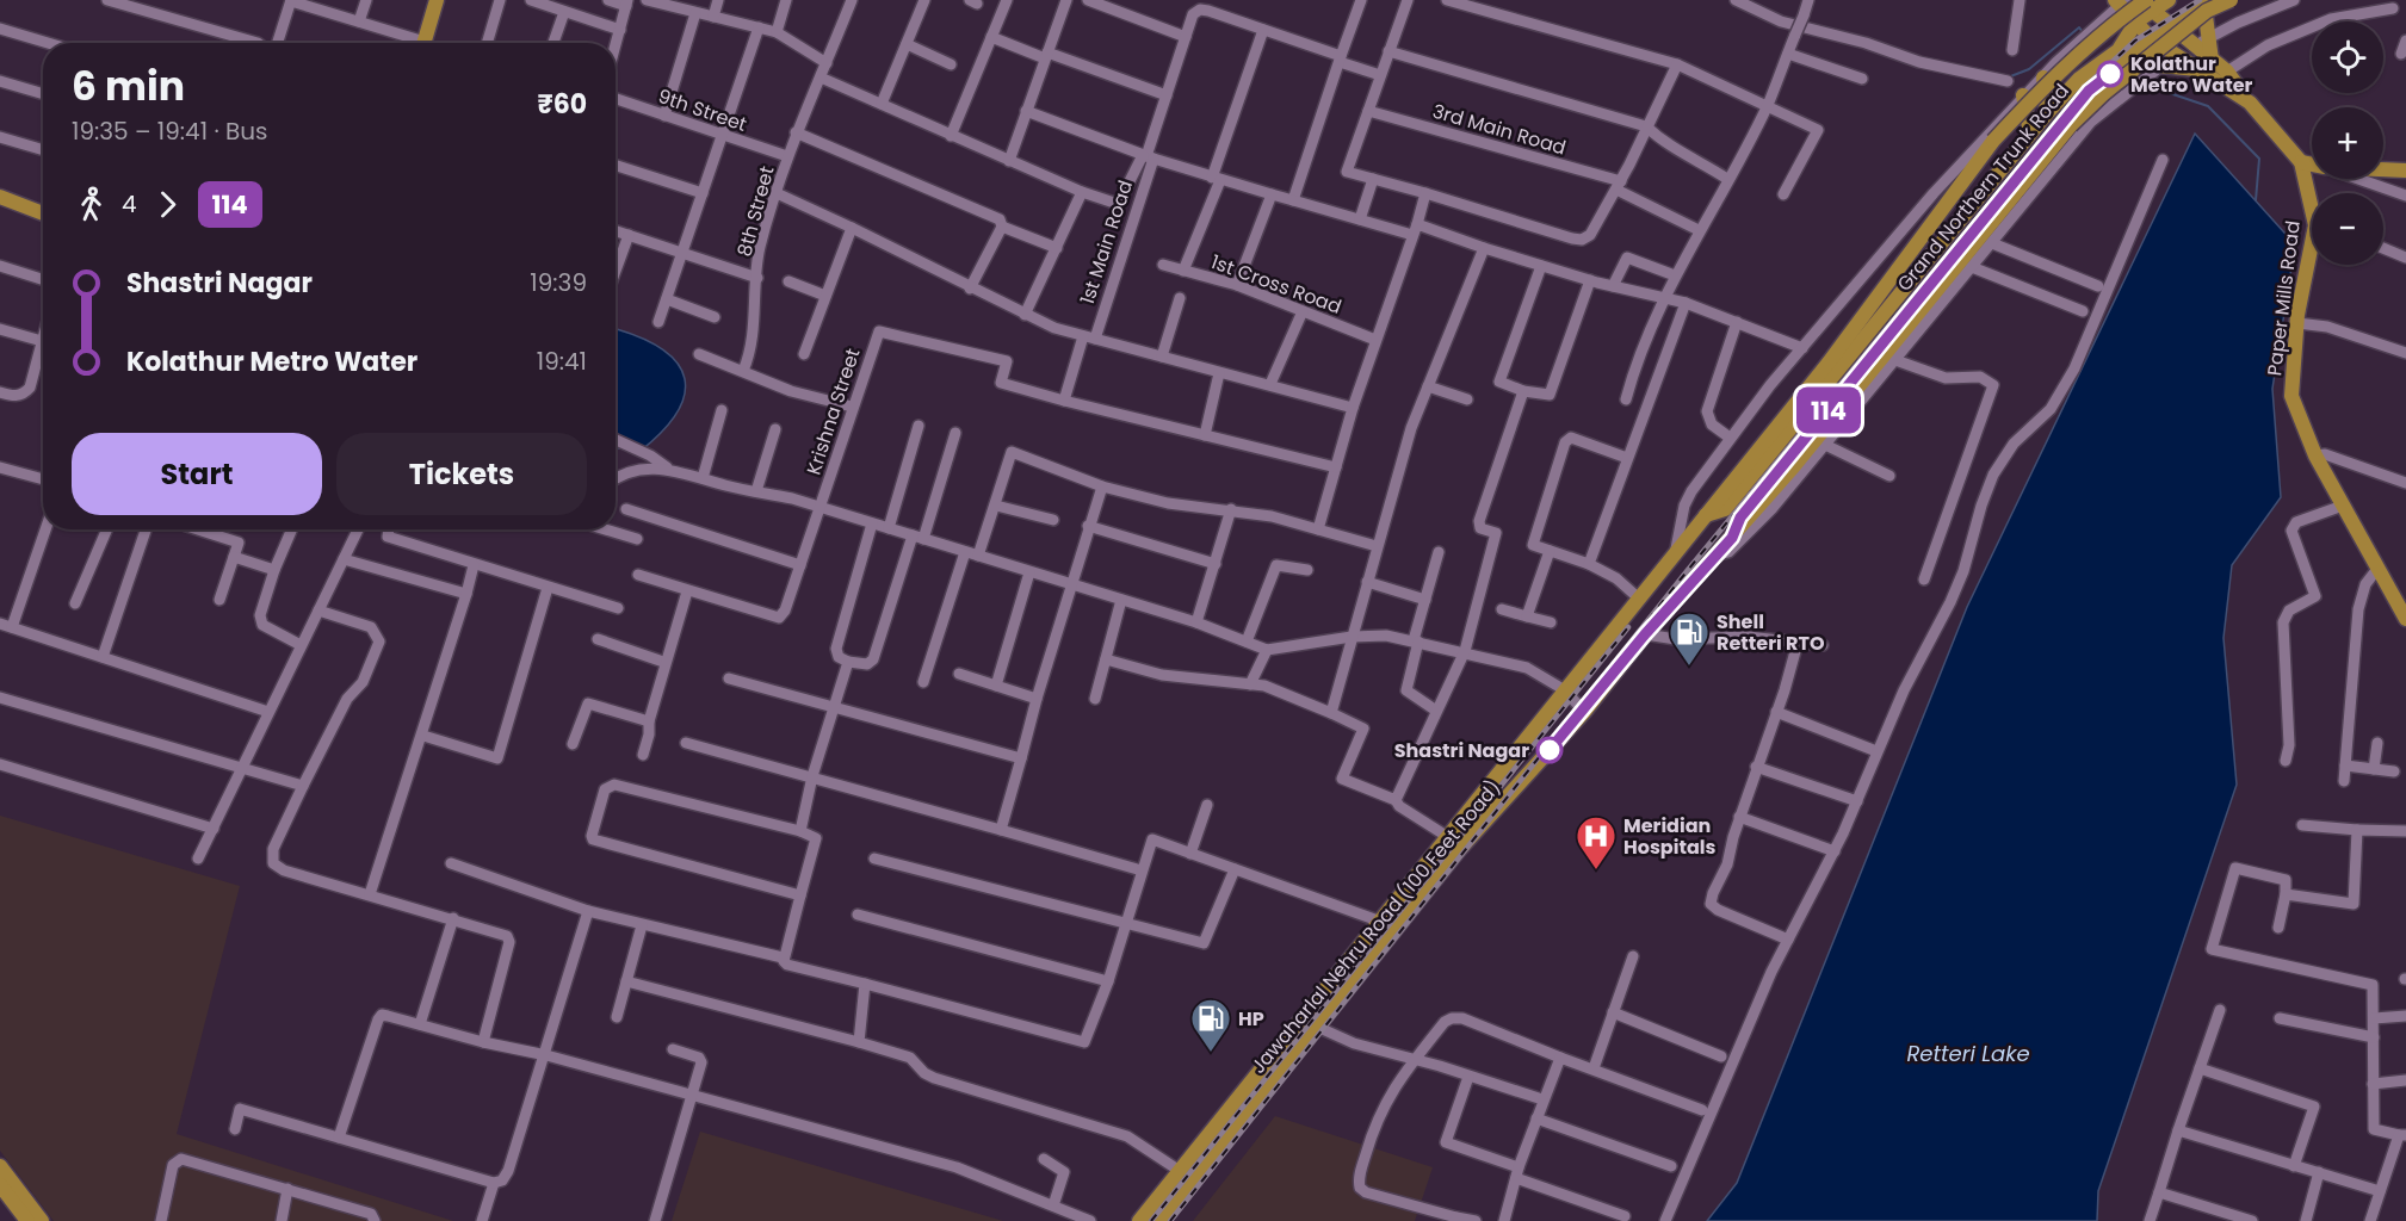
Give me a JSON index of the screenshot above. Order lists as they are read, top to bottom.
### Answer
{
  "streets": {
    "main road": ["Grand Northern Trunk Road", "Paper Mills Road", "Jawaharlal Nehru Road (100 Feet Road)"],
    "street": [
      "9th Street",
      "3rd Main Road",
      "8th Street",
      "1st Main Road",
      "1st Cross Road",
      "Krishna Street"
    ]
  },
  "crossings": [
    ["9th Street", "8th Street"],
    ["Grand Northern Trunk Road", "Paper Mills Road"],
    ["Grand Northern Trunk Road", "Jawaharlal Nehru Road (100 Feet Road)"],
    ["1st Main Road", "Krishna Street"]
  ],
  "water": ["Retteri Lake"],
  "places": {
    "other": ["Kolathur Metro Water", "Shastri Nagar"],
    "fuel station": ["Shell Retteri RTO", "HP"],
    "hospital": ["Meridian Hospitals"]
  },
  "lines": ["bus line 114"],
  "page": {
    "on_map": "114",
    "map_buttons": ["+", "−"],
    "heading": ["6 min", "19:35 – 19:41 · Bus", "₹60"],
    "legs": ["4", "114"],
    "list": [
      {
        "name": "Shastri Nagar",
        "value": "19:39"
      },
      {
        "name": "Kolathur Metro Water",
        "value": "19:41"
      }
    ],
    "buttons": ["Start", "Tickets"]
  }
}
